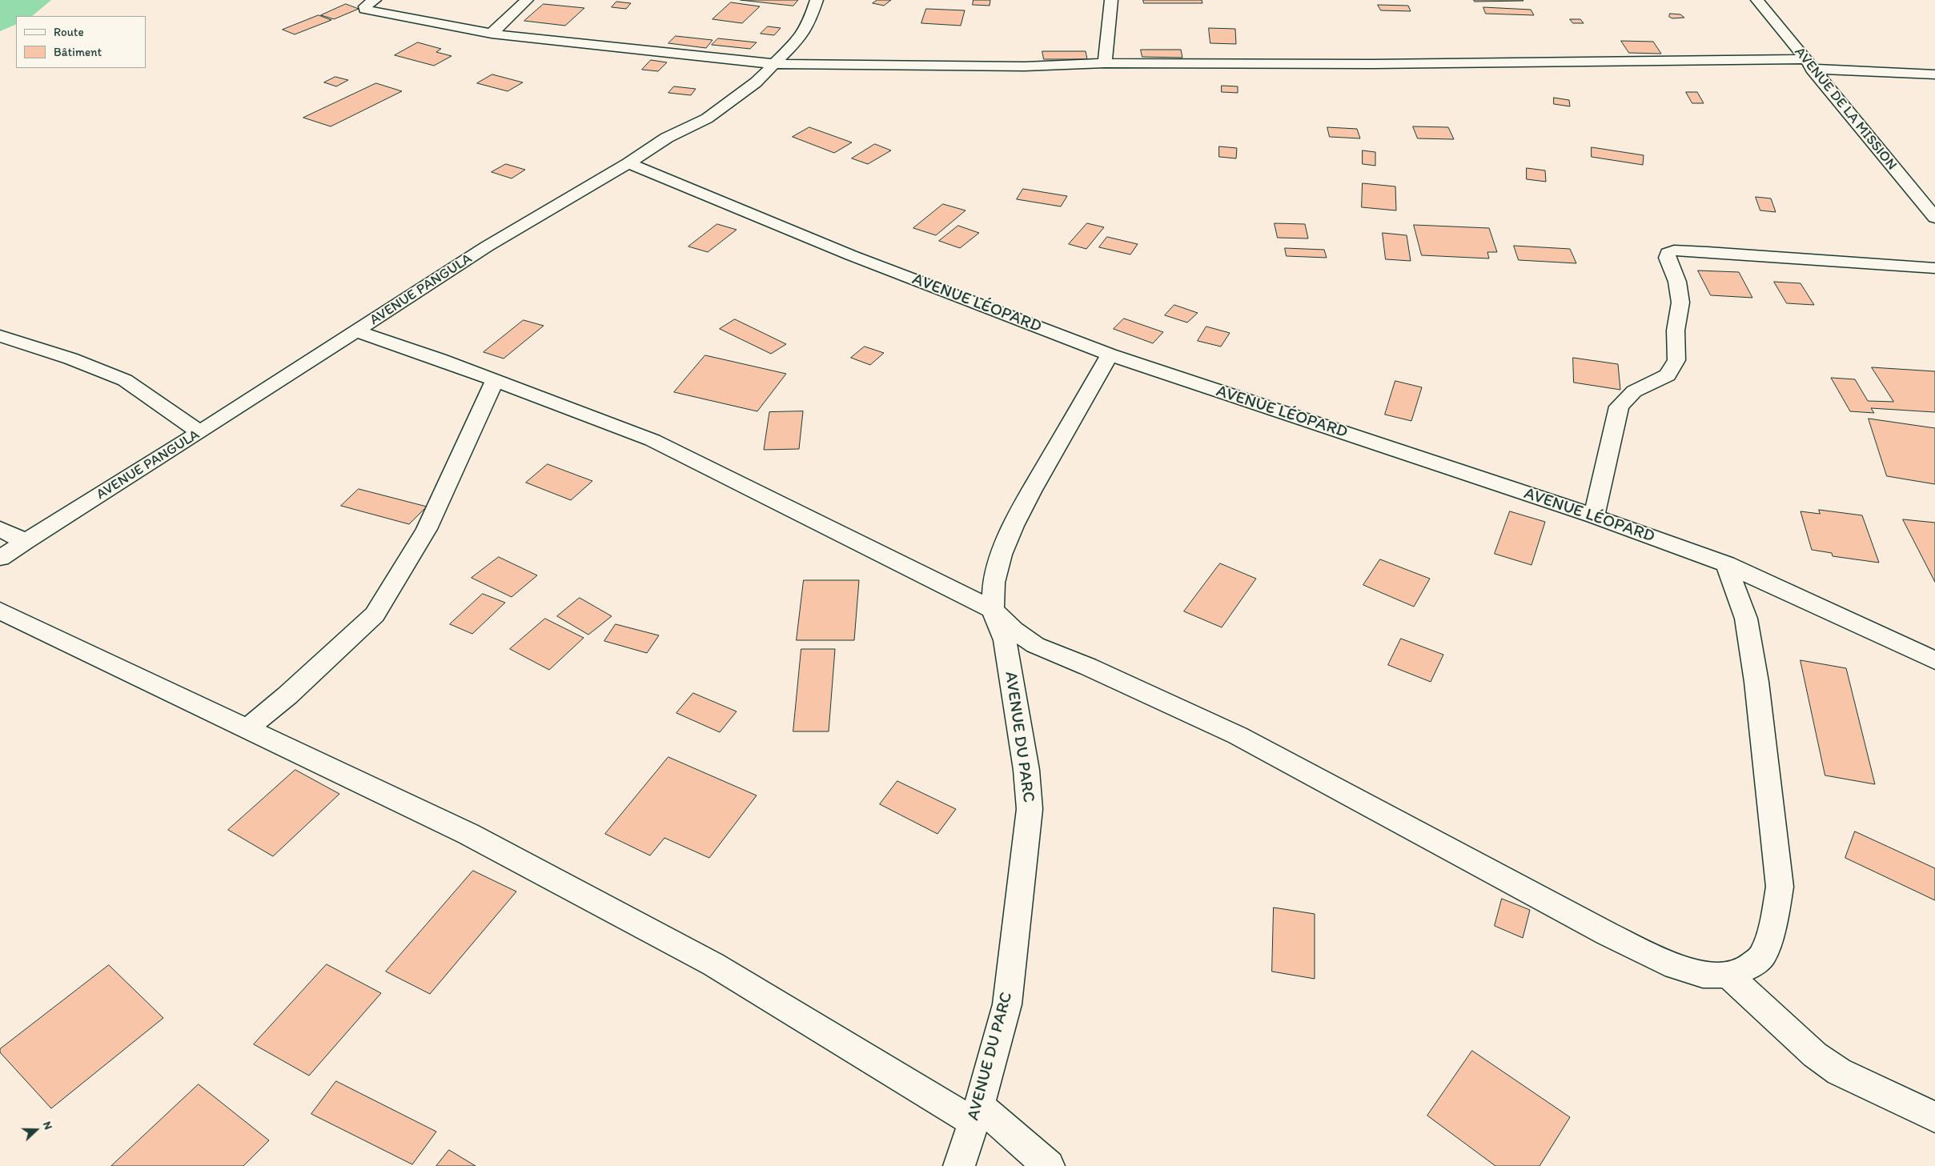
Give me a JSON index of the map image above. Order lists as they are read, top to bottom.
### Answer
{
  "streets": {
    "street": [
      "AVENUE DE LA MISSION",
      "AVENUE PANGULA",
      "AVENUE LÉOPARD",
      "AVENUE DU PARC"
    ]
  },
  "crossings": [
    ["AVENUE PANGULA", "AVENUE LÉOPARD"],
    ["AVENUE LÉOPARD", "AVENUE DU PARC"]
  ],
  "legend": ["Route", "Bâtiment"],
  "north": "right"
}
